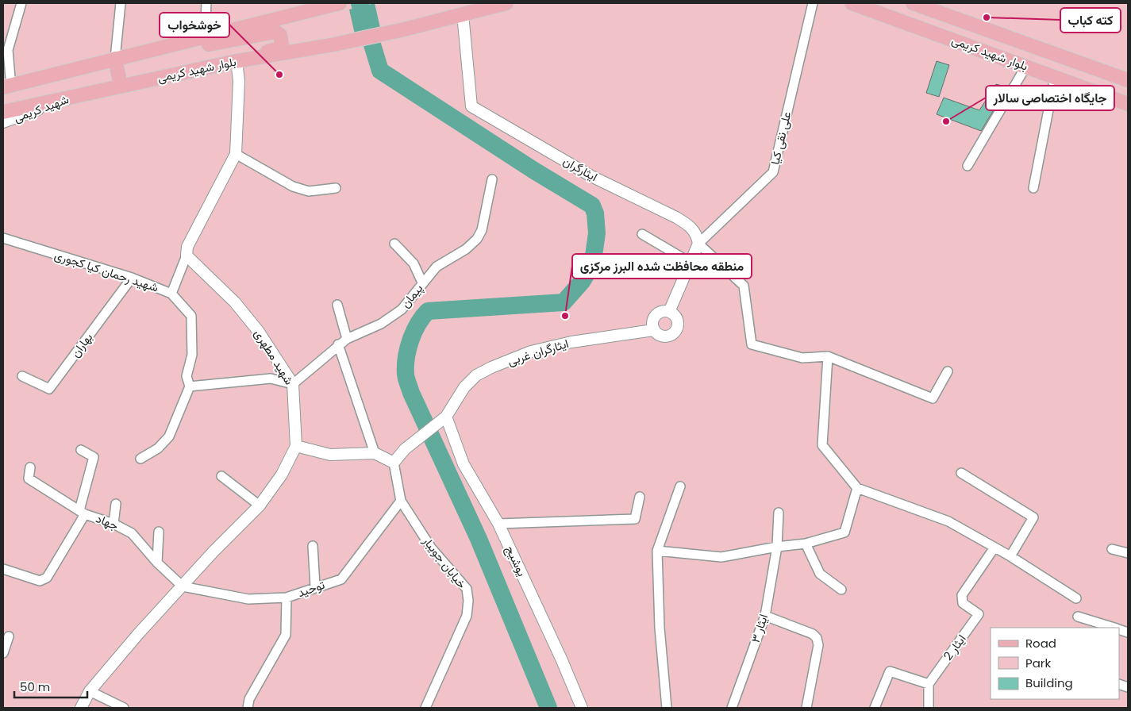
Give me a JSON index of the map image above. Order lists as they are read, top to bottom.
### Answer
{
  "streets": {
    "main road": ["بلوار شهید کریمی"],
    "street": [
      "شهید کریمی",
      "علی نقی کیا",
      "ایثارگران",
      "شهید رحمان کیا کجوری",
      "پیمان",
      "بهاران",
      "ایثارگران غربی",
      "شهید مطهری",
      "جهاد",
      "یوشیج",
      "خیابان جویبار",
      "توحید",
      "ایثار ۳",
      "ایثار 2"
    ]
  },
  "crossings": [
    ["بلوار شهید کریمی", "شهید کریمی"],
    ["بلوار شهید کریمی", "ایثارگران"],
    ["علی نقی کیا", "ایثارگران"],
    ["شهید رحمان کیا کجوری", "بهاران"],
    ["شهید رحمان کیا کجوری", "شهید مطهری"],
    ["پیمان", "شهید مطهری"],
    ["ایثارگران غربی", "یوشیج"],
    ["جهاد", "توحید"],
    ["خیابان جویبار", "توحید"]
  ],
  "places": [
    "کته کباب",
    "خوشخواب",
    "جایگاه اختصاصی سالار",
    "منطقه محافظت شده البرز مرکزی"
  ],
  "legend": ["Road", "Park", "Building"],
  "scale_bar": "50 m"
}
